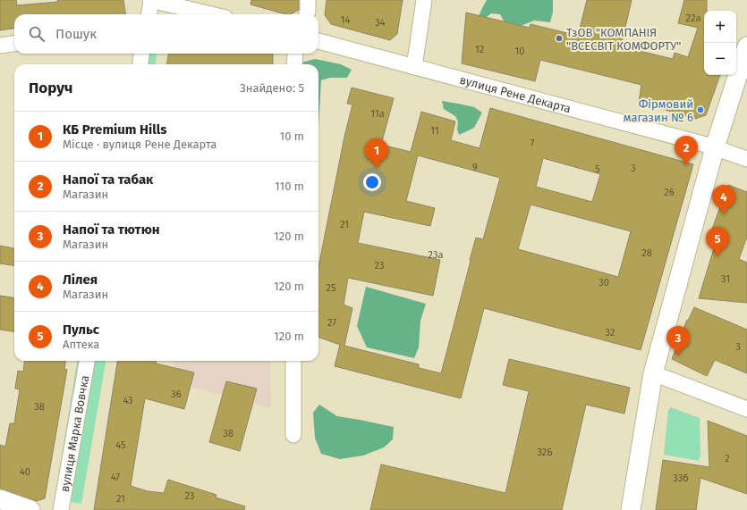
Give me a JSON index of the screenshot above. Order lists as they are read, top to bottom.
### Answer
{
  "streets": {
    "street": ["вулиця Рене Декарта", "вулиця Марка Вовчка"]
  },
  "places": ["ТзОВ \"КОМПАНІЯ \"ВСЕСВІТ КОМФОРТУ\"", "Фірмовий магазин № 6"],
  "house_numbers": [
    "22а",
    "14",
    "34",
    "12",
    "10",
    "11а",
    "11",
    "7",
    "9",
    "3",
    "5",
    "26",
    "21",
    "28",
    "23а",
    "23",
    "31",
    "30",
    "25",
    "27",
    "32",
    "3",
    "36",
    "43",
    "38",
    "38",
    "45",
    "32Б",
    "2",
    "40",
    "47",
    "33б",
    "23",
    "21"
  ],
  "page": {
    "map_buttons": ["+", "−"],
    "search": "Пошук",
    "heading": ["Поруч", "Знайдено: 5"],
    "list": [
      {
        "mark": "1",
        "name": "КБ Premium Hills",
        "note": "Місце · вулиця Рене Декарта",
        "value": "10 m"
      },
      {
        "mark": "2",
        "name": "Напої та табак",
        "note": "Магазин",
        "value": "110 m"
      },
      {
        "mark": "3",
        "name": "Напої та тютюн",
        "note": "Магазин",
        "value": "120 m"
      },
      {
        "mark": "4",
        "name": "Лілея",
        "note": "Магазин",
        "value": "120 m"
      },
      {
        "mark": "5",
        "name": "Пульс",
        "note": "Аптека",
        "value": "120 m"
      }
    ],
    "pins": [
      "2",
      "1",
      "4",
      "5",
      "3"
    ]
  }
}
